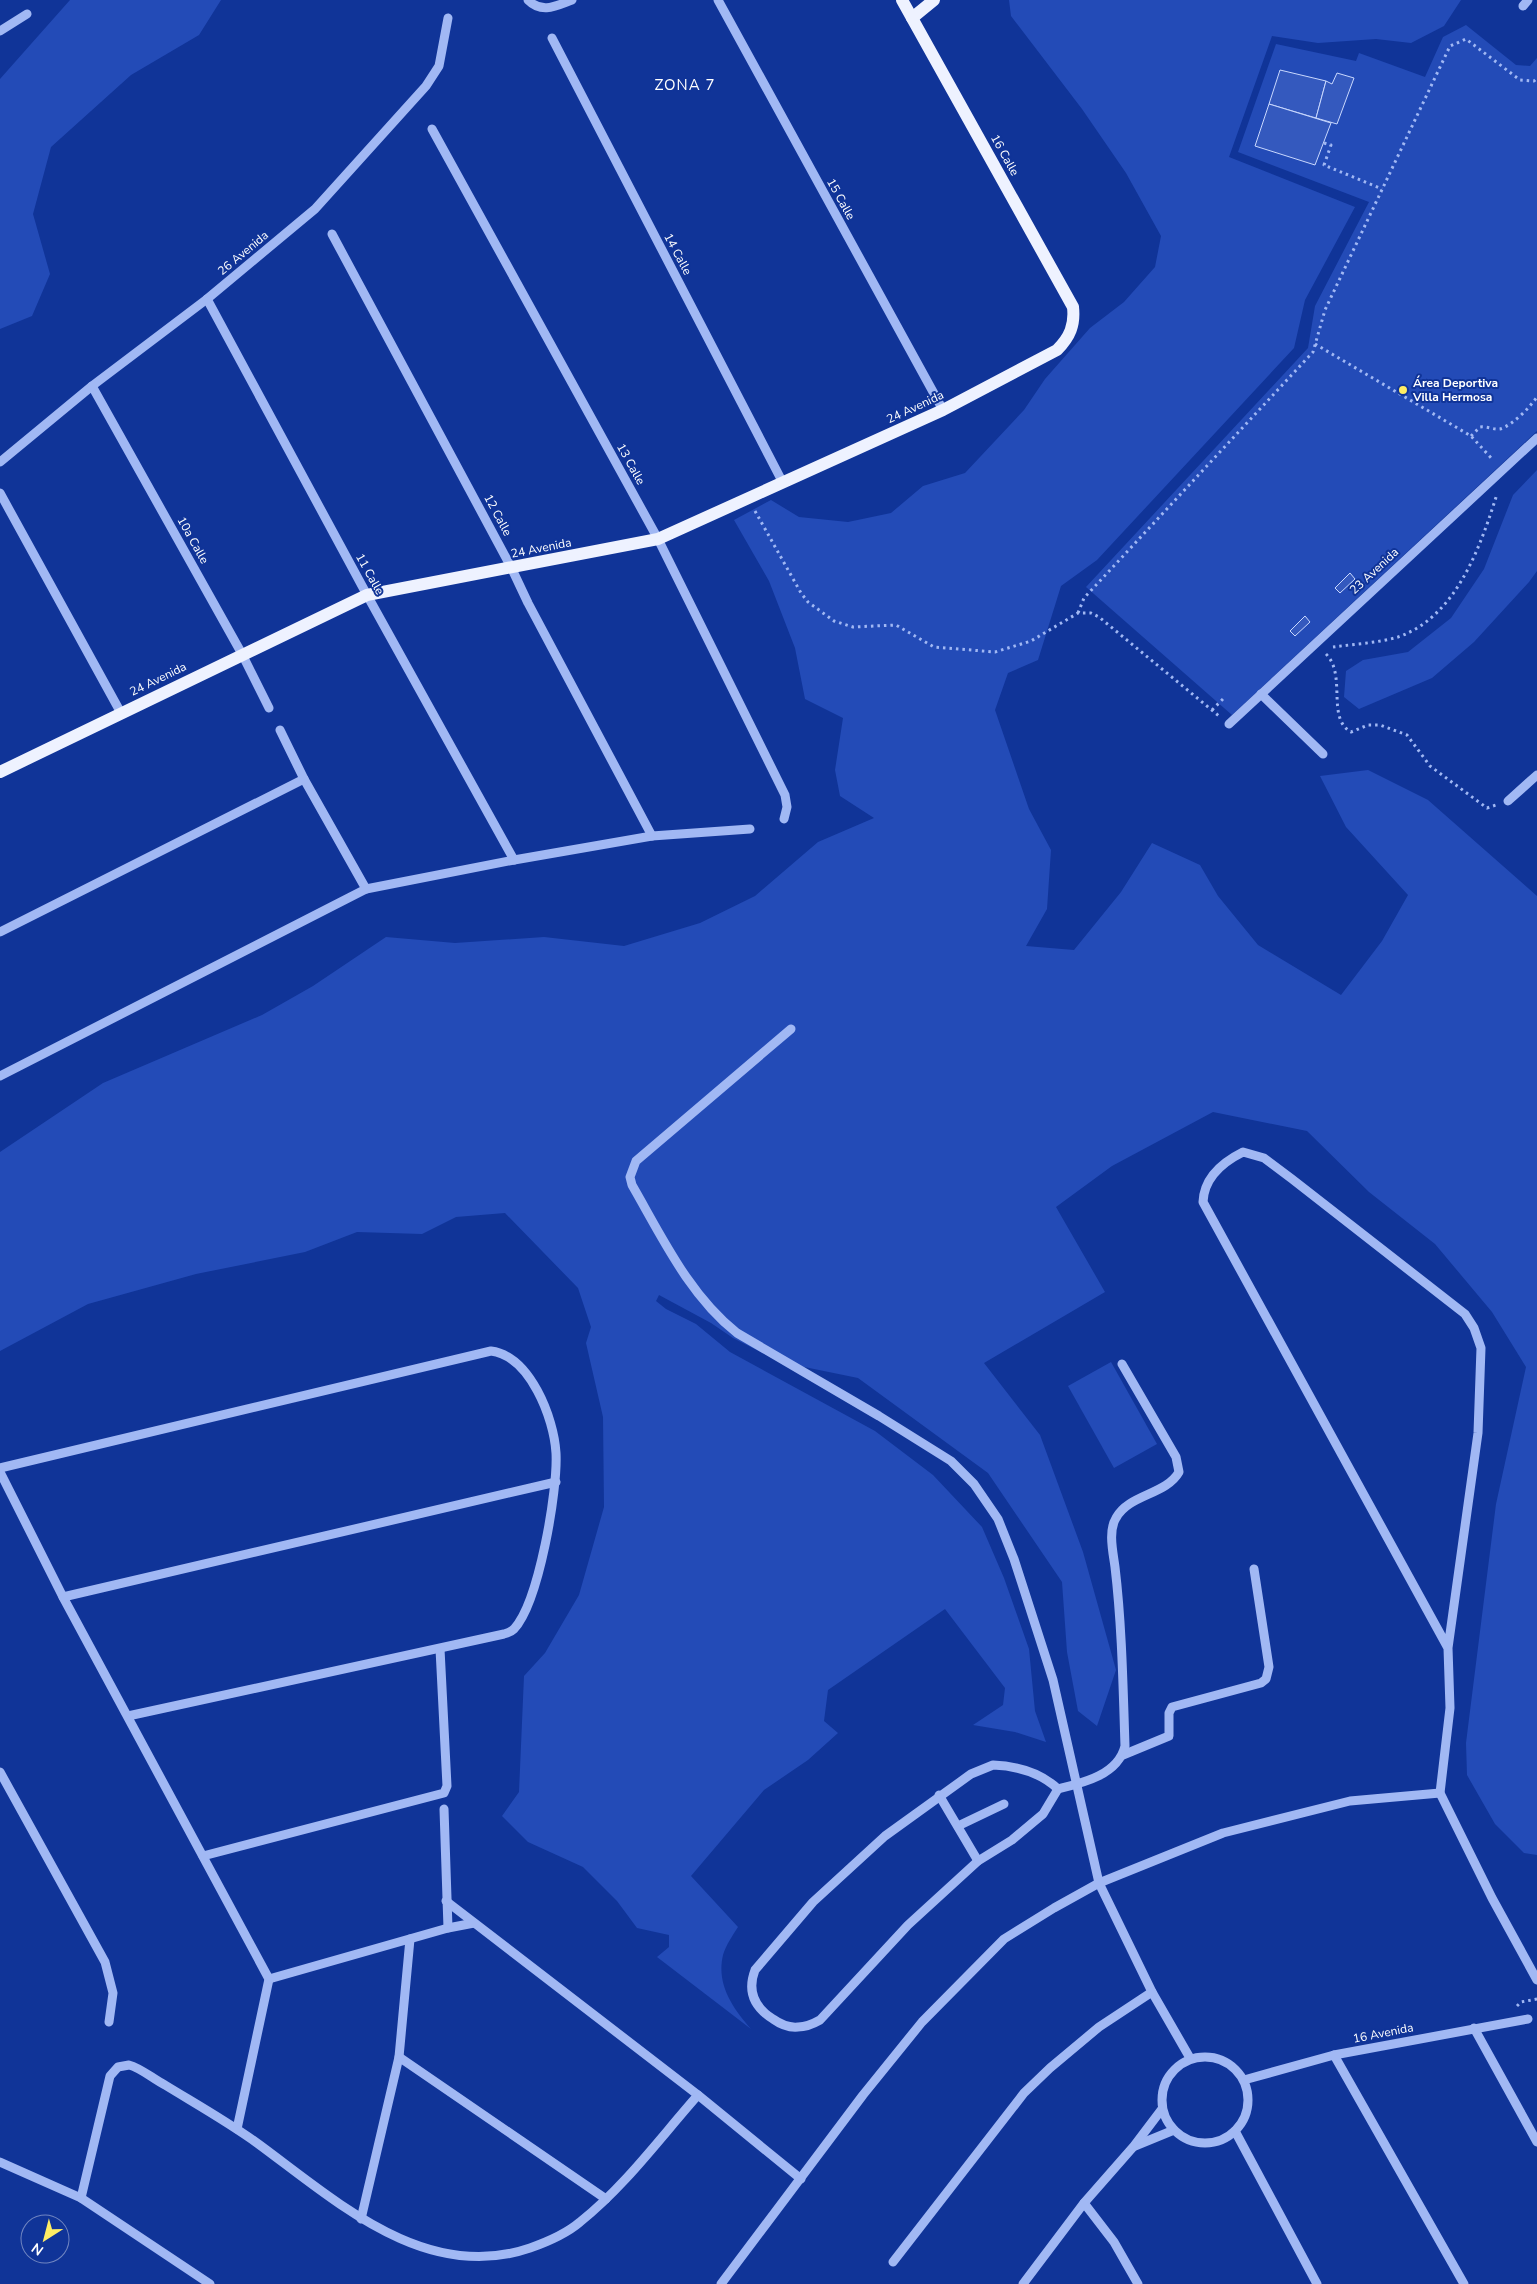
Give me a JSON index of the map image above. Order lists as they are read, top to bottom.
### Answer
{
  "streets": {
    "main road": ["16 Calle", "24 Avenida"],
    "street": [
      "15 Calle",
      "26 Avenida",
      "14 Calle",
      "13 Calle",
      "12 Calle",
      "10a Calle",
      "23 Avenida",
      "11 Calle",
      "16 Avenida"
    ]
  },
  "crossings": [
    ["16 Calle", "24 Avenida"],
    ["15 Calle", "24 Avenida"],
    ["26 Avenida", "10a Calle"],
    ["26 Avenida", "11 Calle"],
    ["14 Calle", "24 Avenida"],
    ["24 Avenida", "13 Calle"],
    ["24 Avenida", "12 Calle"],
    ["24 Avenida", "10a Calle"],
    ["24 Avenida", "11 Calle"]
  ],
  "districts": ["ZONA 7"],
  "places": ["Área Deportiva Villa Hermosa"],
  "north": "bottom left"
}
